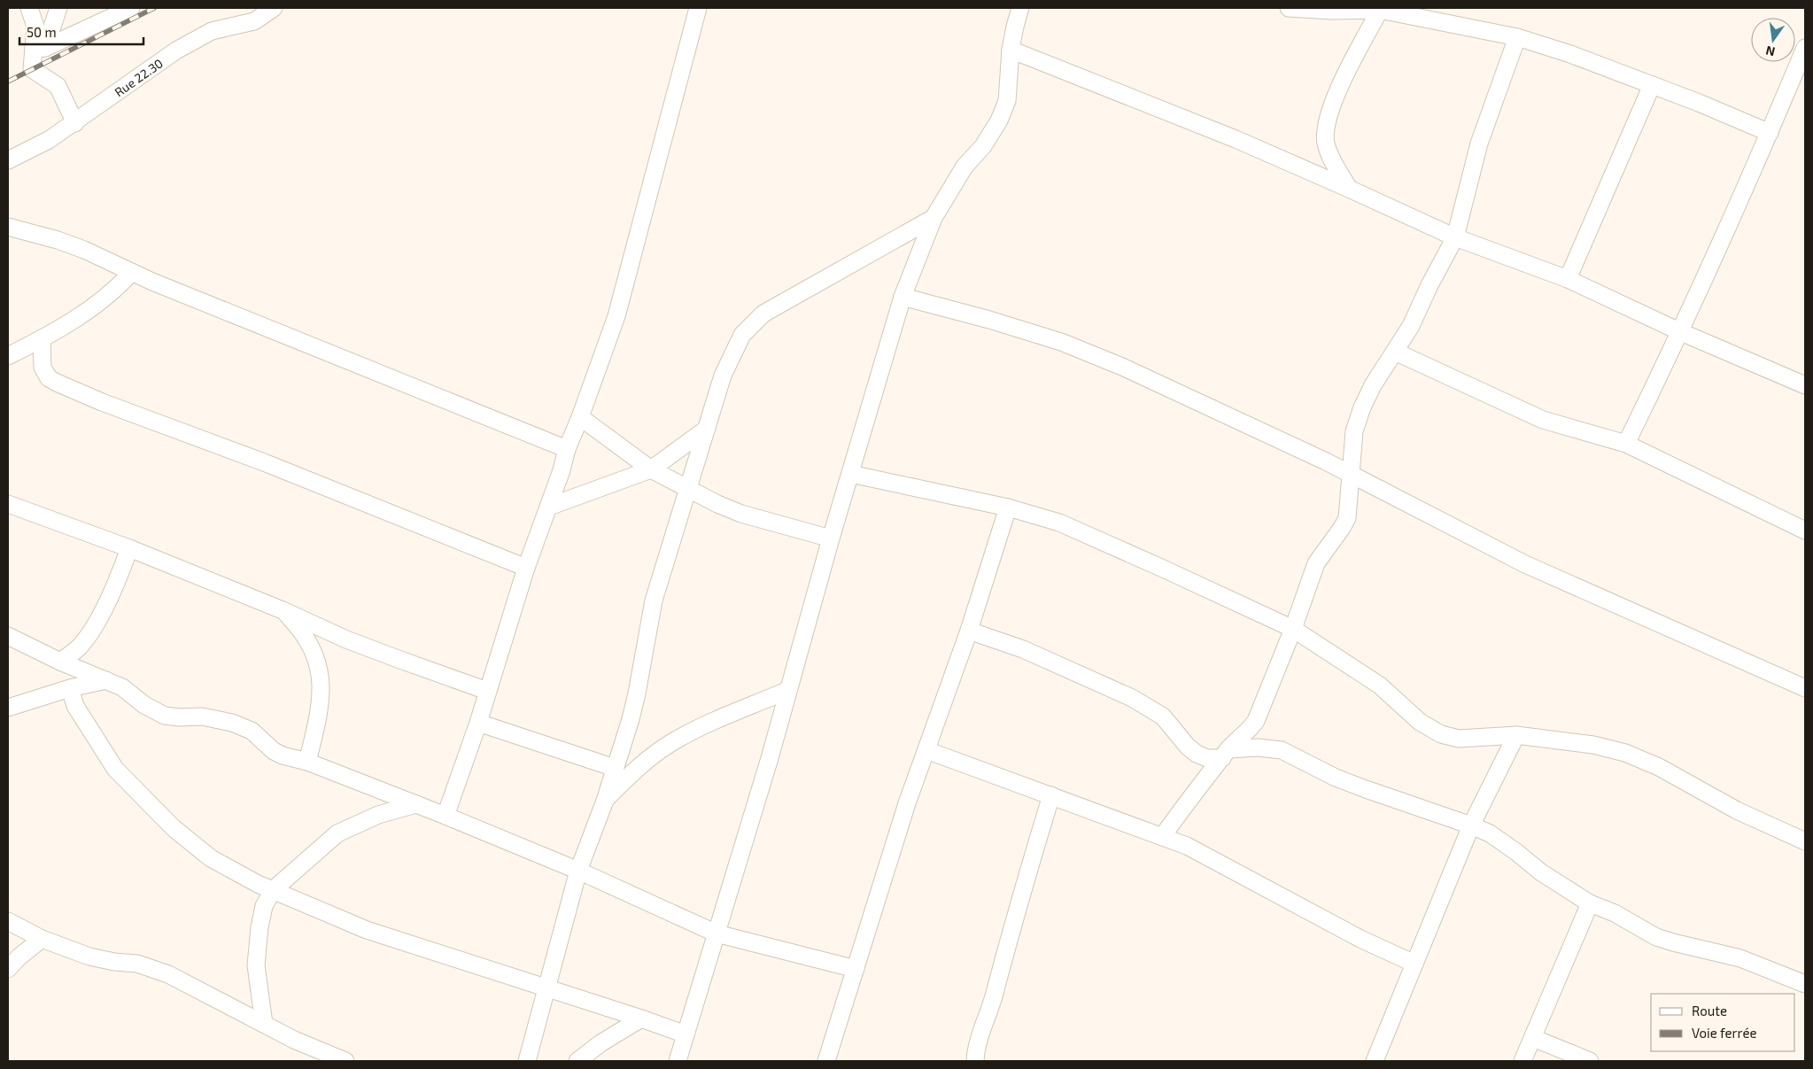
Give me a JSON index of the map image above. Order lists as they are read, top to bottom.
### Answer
{
  "streets": {
    "street": ["Rue 22.30"]
  },
  "legend": ["Route", "Voie ferrée"],
  "scale_bar": "50 m",
  "north": "bottom"
}
